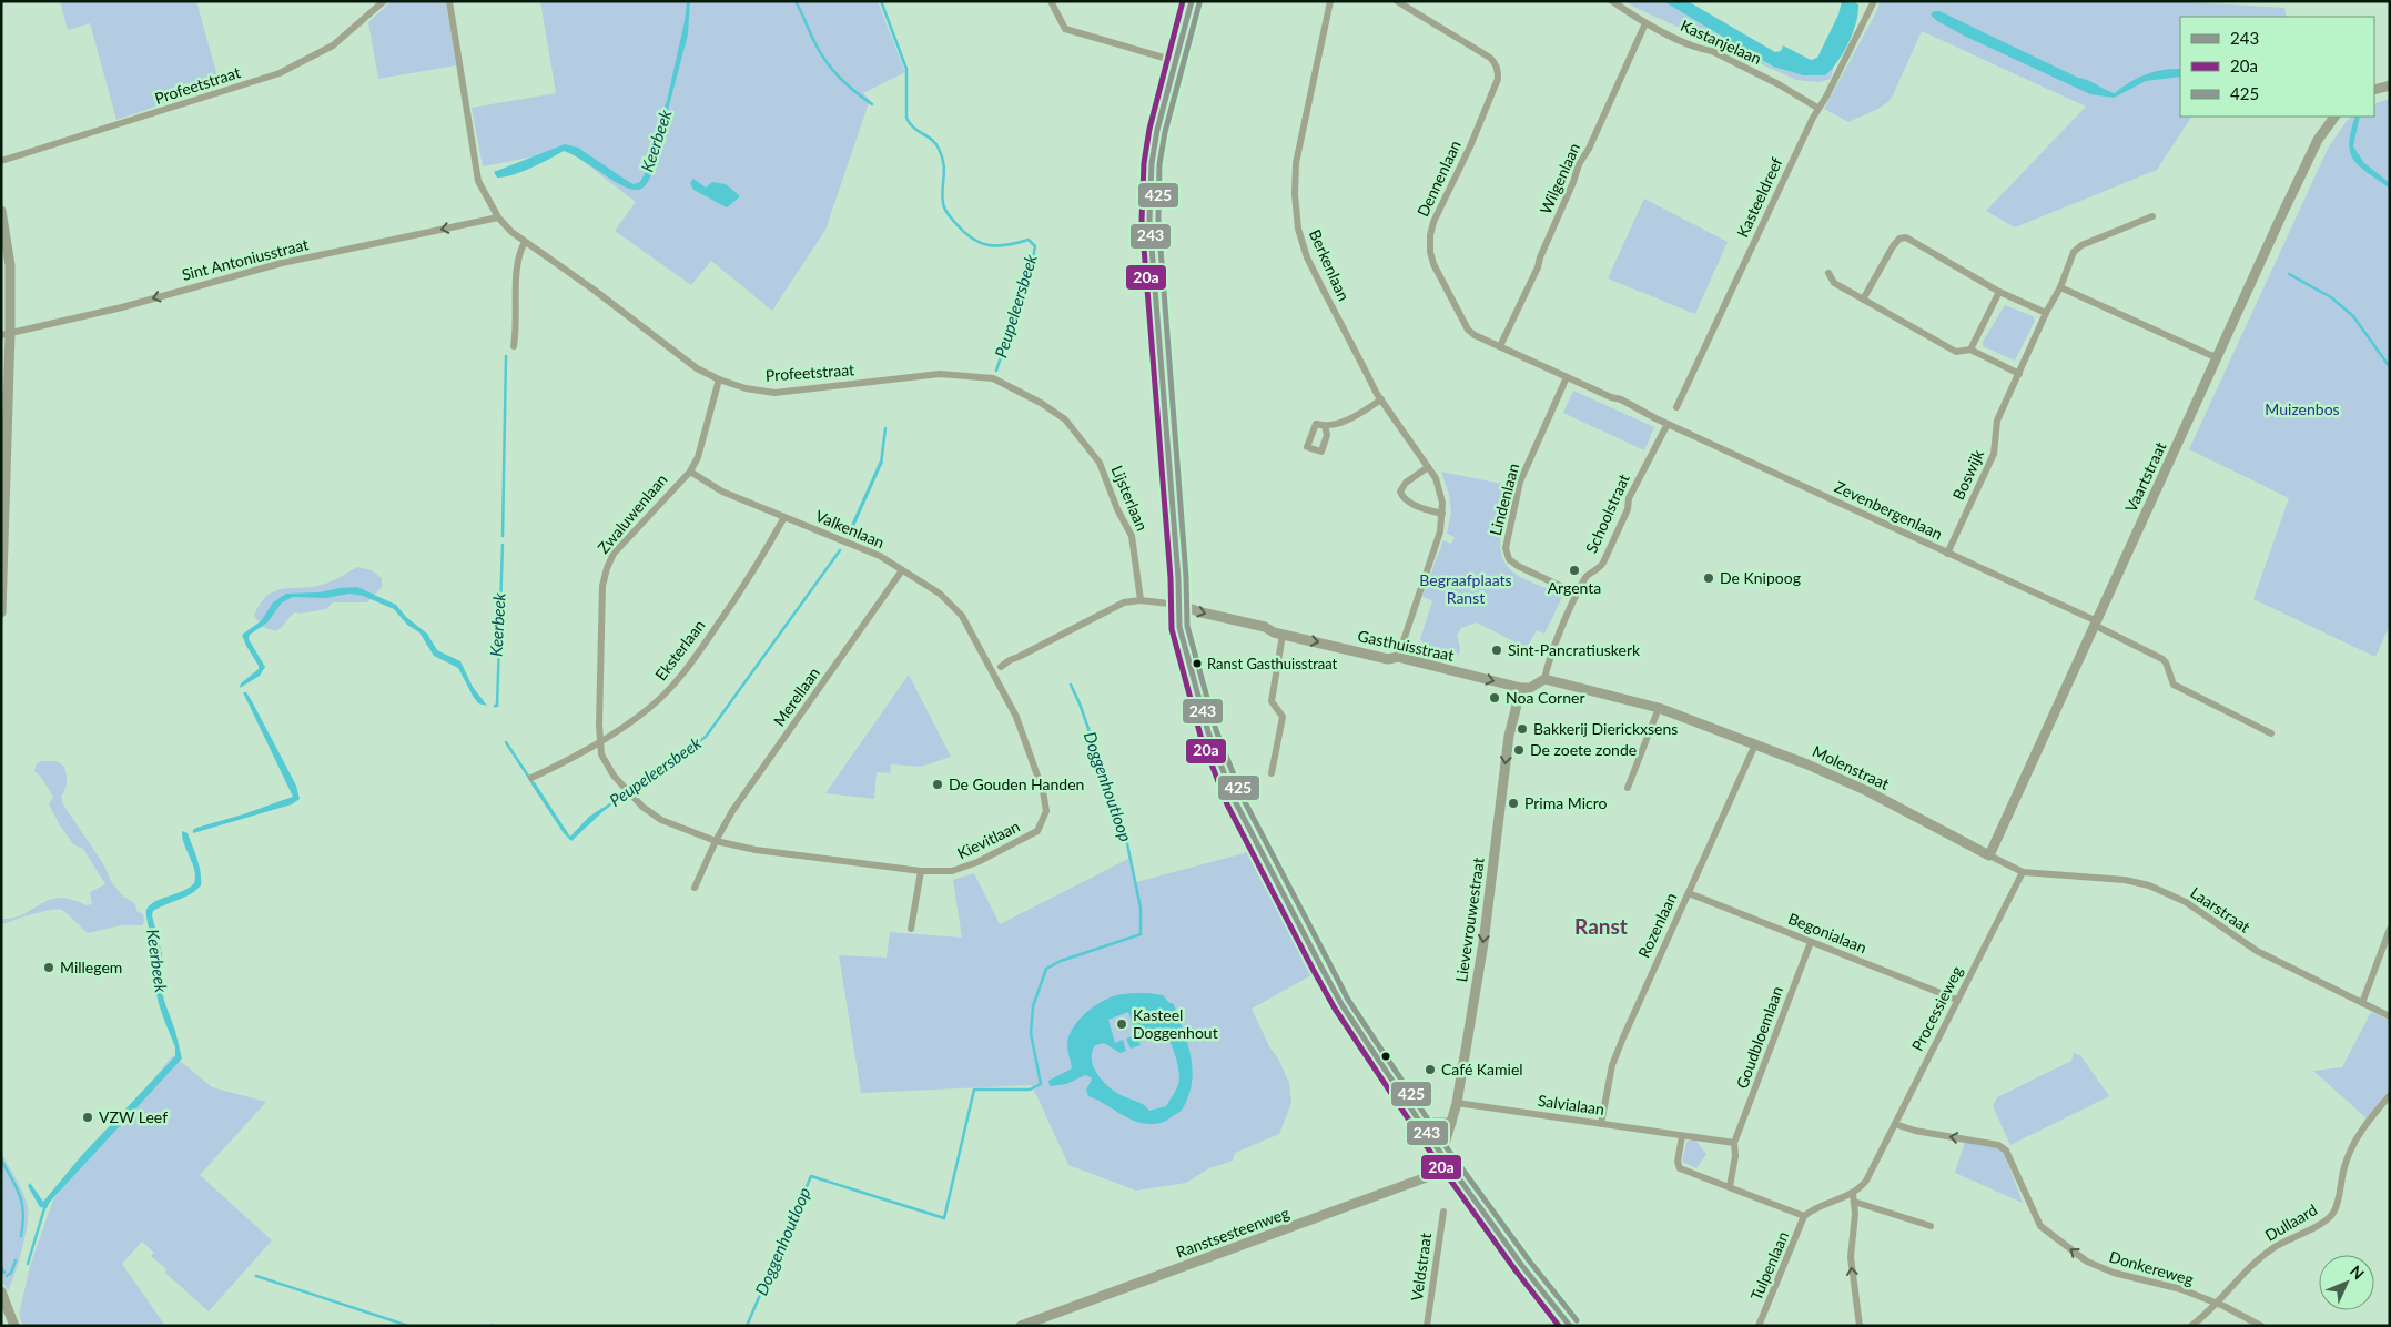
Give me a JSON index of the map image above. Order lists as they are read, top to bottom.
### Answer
{
  "streets": {
    "street": [
      "Kastanjelaan",
      "Profeetstraat",
      "Dennenlaan",
      "Wilgenlaan",
      "Kasteeldreef",
      "Sint Antoniusstraat",
      "Berkenlaan",
      "Boswijk",
      "Vaartstraat",
      "Lijsterlaan",
      "Lindenlaan",
      "Zevenbergenlaan",
      "Zwaluwenlaan",
      "Schoolstraat",
      "Valkenlaan",
      "Gasthuisstraat",
      "Eksterlaan",
      "Merellaan",
      "Molenstraat",
      "Kievitlaan",
      "Laarstraat",
      "Lievevrouwestraat",
      "Rozenlaan",
      "Begonialaan",
      "Processieweg",
      "Goudbloemlaan",
      "Salvialaan",
      "Dullaard",
      "Ranstsesteenweg",
      "Tulpenlaan",
      "Veldstraat",
      "Donkereweg"
    ]
  },
  "crossings": [
    ["Kastanjelaan", "Wilgenlaan"],
    ["Kastanjelaan", "Kasteeldreef"],
    ["Profeetstraat", "Sint Antoniusstraat"],
    ["Profeetstraat", "Lijsterlaan"],
    ["Profeetstraat", "Zwaluwenlaan"],
    ["Dennenlaan", "Wilgenlaan"],
    ["Dennenlaan", "Lindenlaan"],
    ["Dennenlaan", "Zevenbergenlaan"],
    ["Dennenlaan", "Schoolstraat"],
    ["Berkenlaan", "Gasthuisstraat"],
    ["Boswijk", "Zevenbergenlaan"],
    ["Vaartstraat", "Zevenbergenlaan"],
    ["Vaartstraat", "Molenstraat"],
    ["Lindenlaan", "Schoolstraat"],
    ["Zevenbergenlaan", "Schoolstraat"],
    ["Zwaluwenlaan", "Valkenlaan"],
    ["Zwaluwenlaan", "Eksterlaan"],
    ["Zwaluwenlaan", "Kievitlaan"],
    ["Schoolstraat", "Molenstraat"],
    ["Valkenlaan", "Eksterlaan"],
    ["Valkenlaan", "Merellaan"],
    ["Valkenlaan", "Kievitlaan"],
    ["Gasthuisstraat", "Lievevrouwestraat"],
    ["Eksterlaan", "Kievitlaan"],
    ["Merellaan", "Kievitlaan"],
    ["Molenstraat", "Laarstraat"],
    ["Molenstraat", "Rozenlaan"],
    ["Molenstraat", "Processieweg"],
    ["Laarstraat", "Processieweg"],
    ["Lievevrouwestraat", "Salvialaan"],
    ["Lievevrouwestraat", "Ranstsesteenweg"],
    ["Rozenlaan", "Begonialaan"],
    ["Rozenlaan", "Salvialaan"],
    ["Begonialaan", "Processieweg"],
    ["Begonialaan", "Goudbloemlaan"],
    ["Processieweg", "Donkereweg"],
    ["Goudbloemlaan", "Salvialaan"],
    ["Dullaard", "Donkereweg"]
  ],
  "one_way": [
    "Sint Antoniusstraat",
    "Gasthuisstraat",
    "Lievevrouwestraat",
    "Donkereweg"
  ],
  "districts": ["Ranst"],
  "water": ["Keerbeek", "Peupeleersbeek", "Doggenhoutloop"],
  "parks": ["Muizenbos", "Begraafplaats Ranst"],
  "places": [
    "Argenta",
    "De Knipoog",
    "Sint-Pancratiuskerk",
    "Ranst Gasthuisstraat",
    "Noa Corner",
    "Bakkerij Dierickxsens",
    "De zoete zonde",
    "De Gouden Handen",
    "Prima Micro",
    "Millegem",
    "Kasteel Doggenhout",
    "Café Kamiel",
    "VZW Leef"
  ],
  "lines": ["transit line 243", "transit line 20a", "transit line 425"],
  "legend": ["243", "20a", "425"],
  "north": "top right"
}
